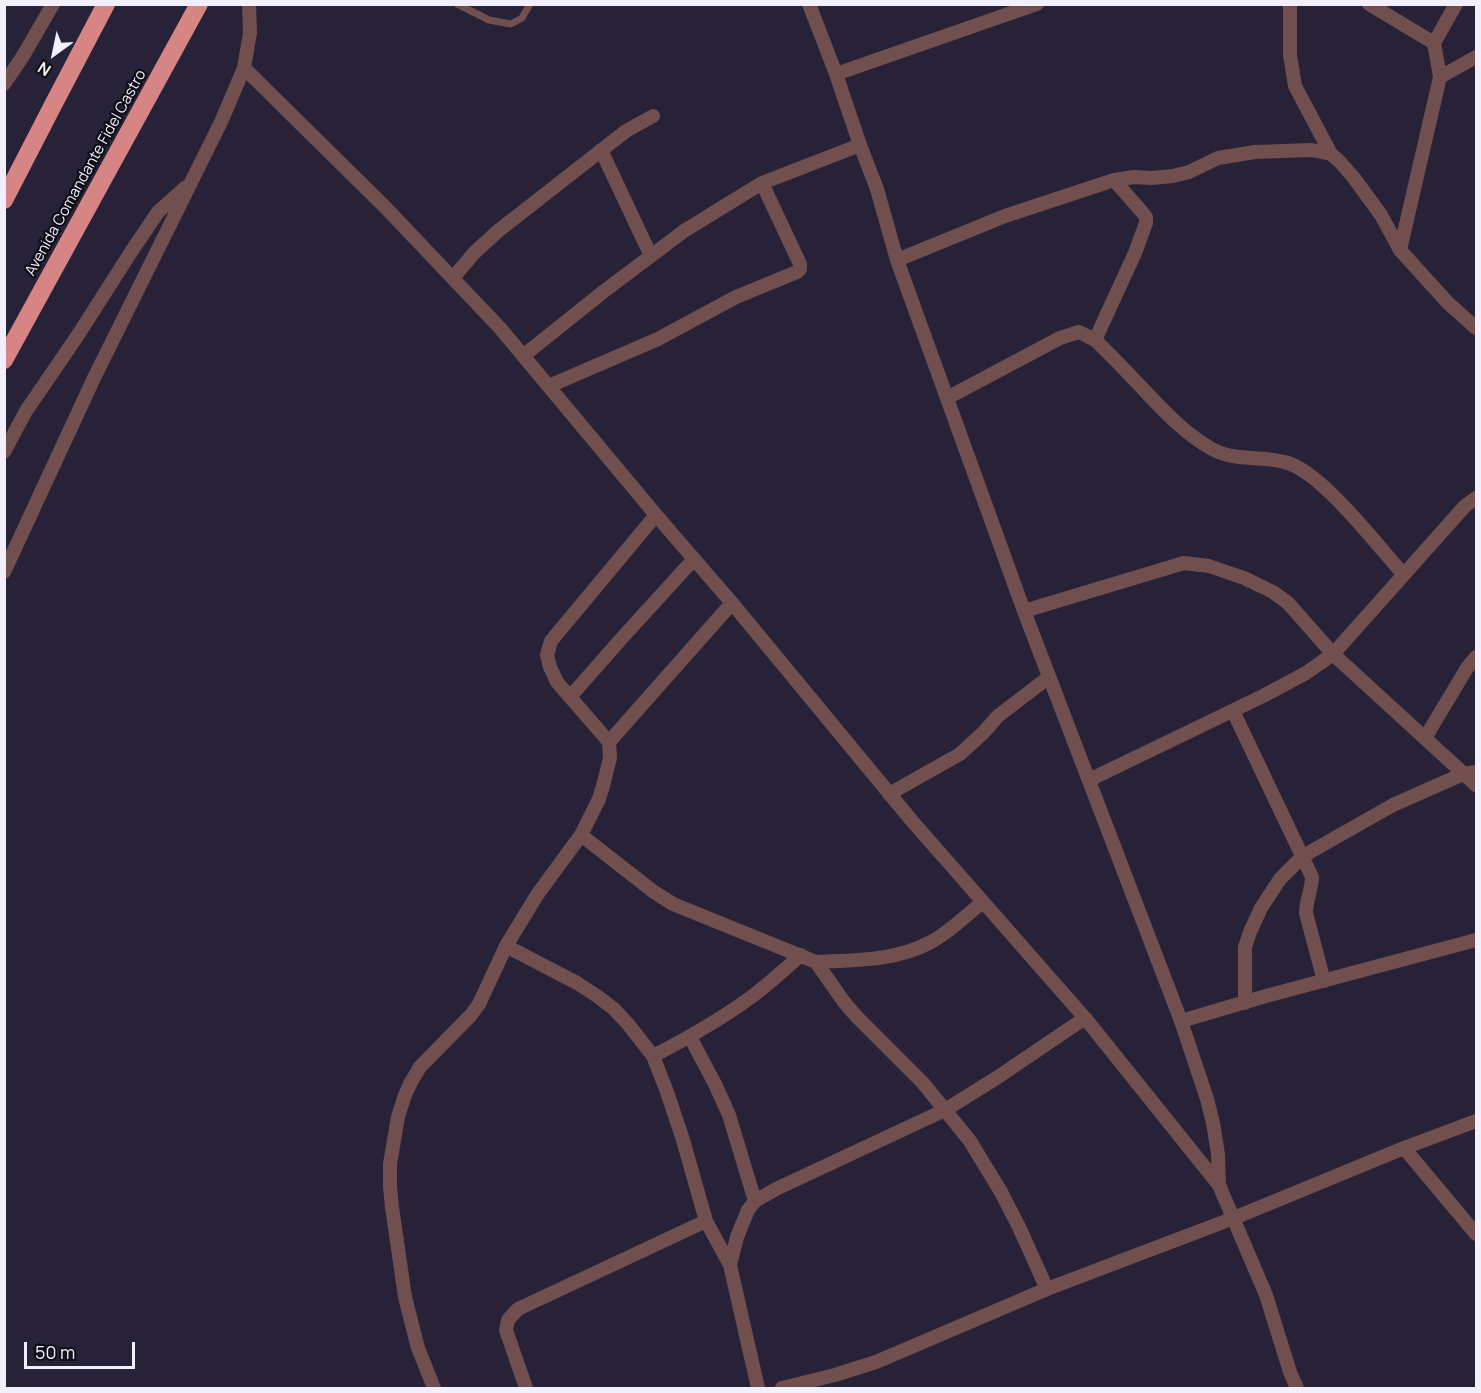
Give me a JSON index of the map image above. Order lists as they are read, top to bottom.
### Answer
{
  "streets": {
    "highway": ["Avenida Comandante Fidel Castro"]
  },
  "scale_bar": "50 m",
  "north": "bottom left"
}
